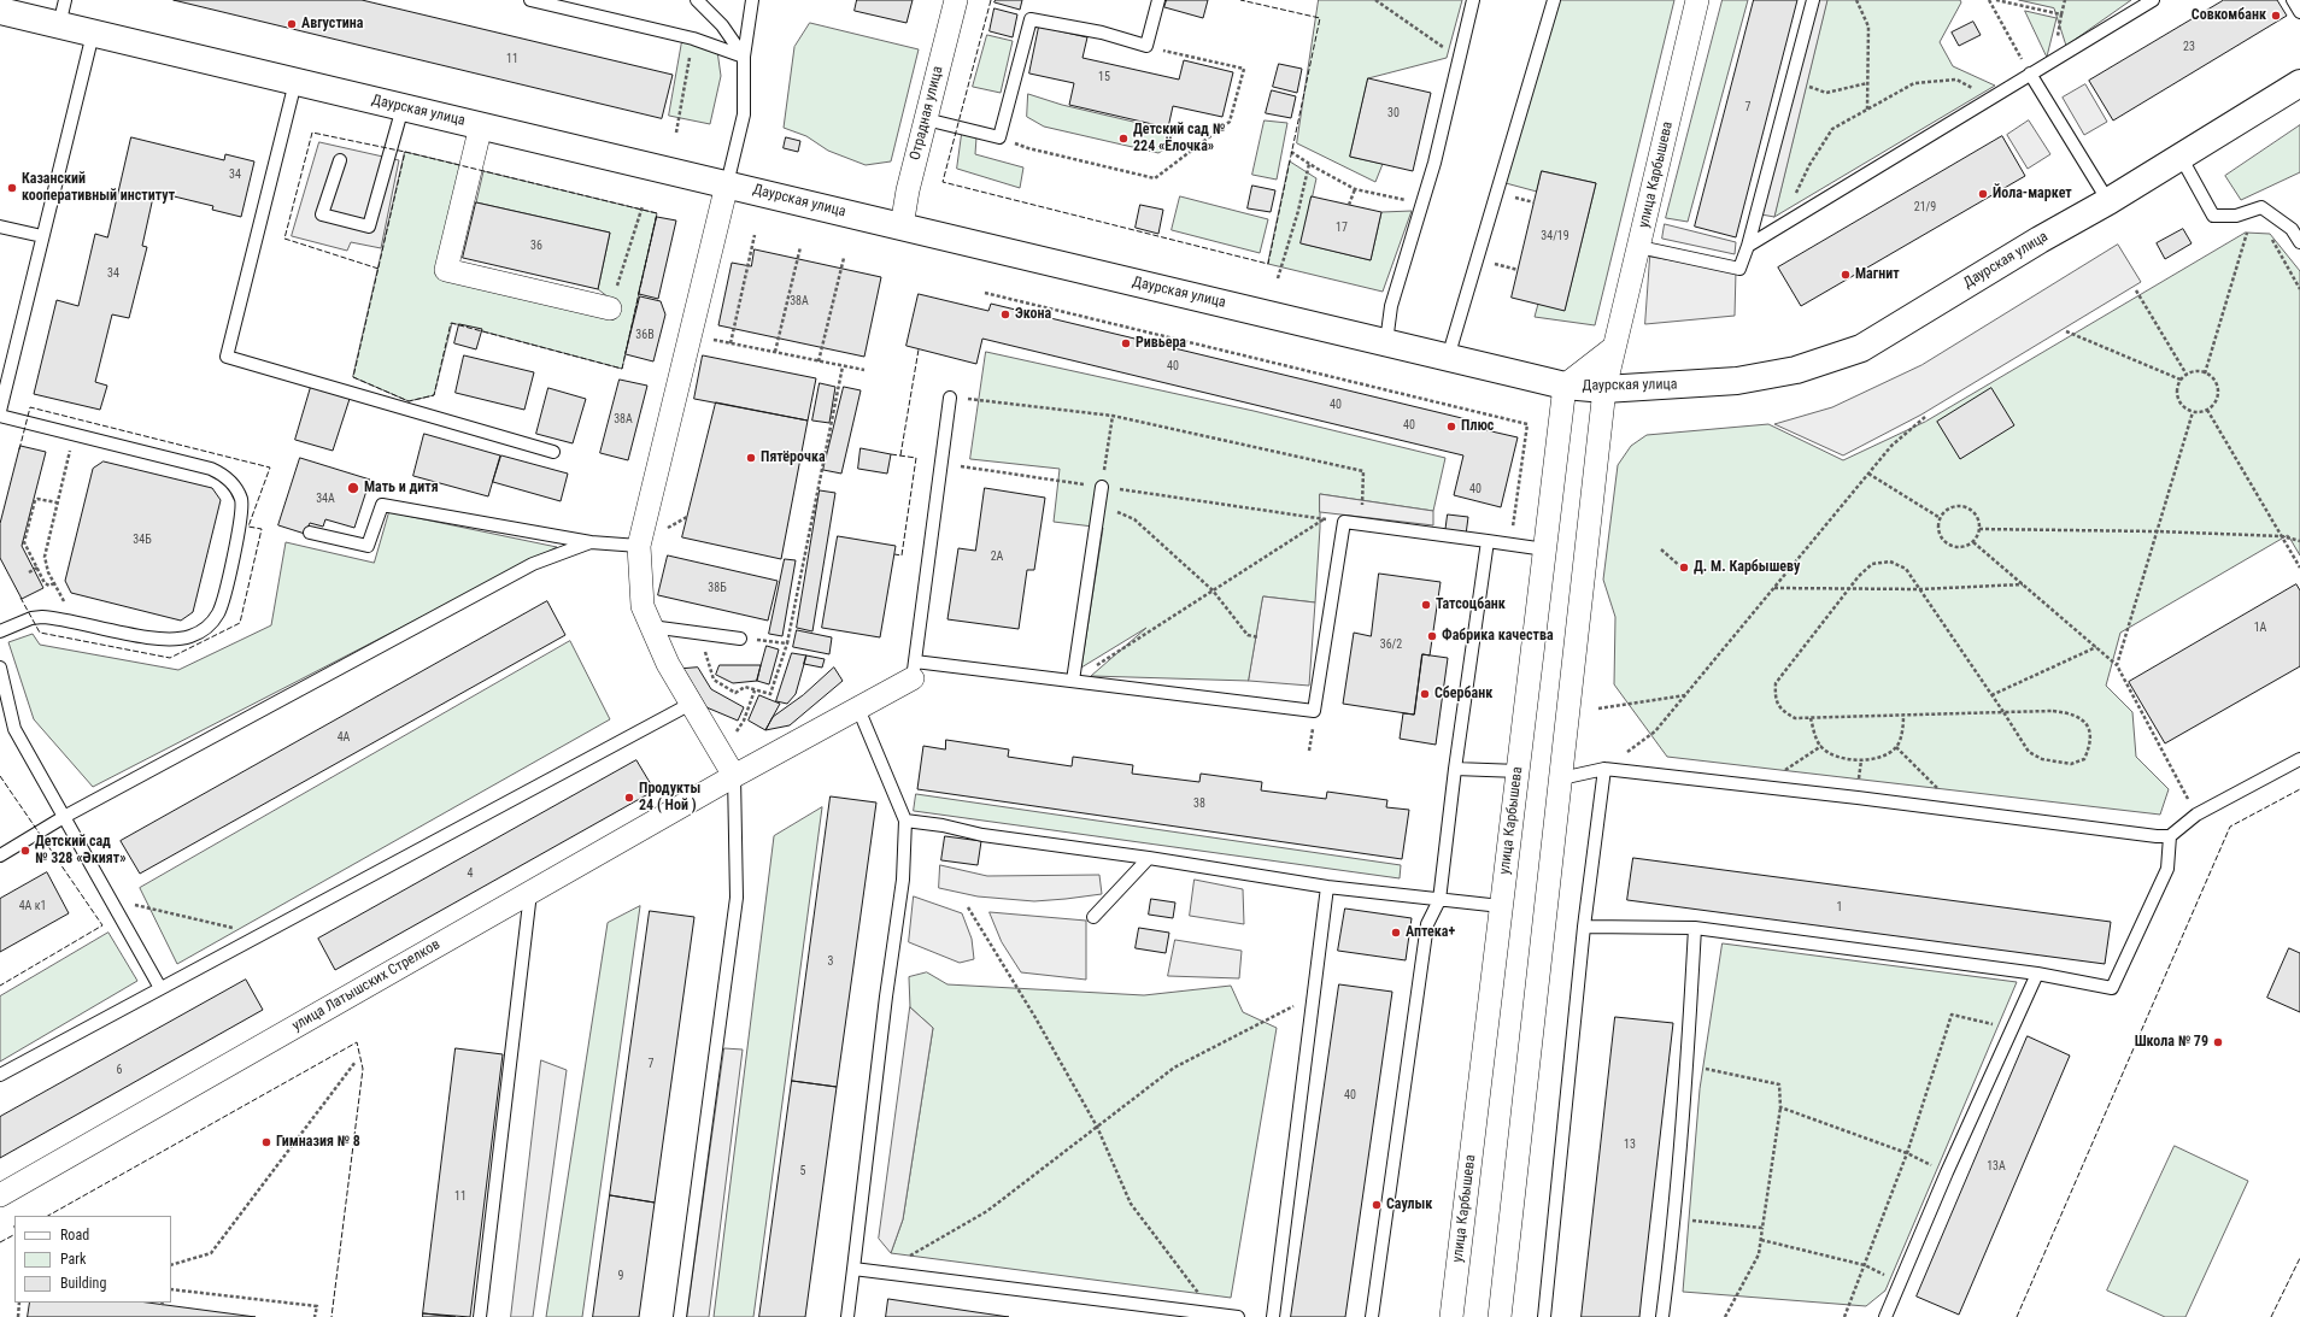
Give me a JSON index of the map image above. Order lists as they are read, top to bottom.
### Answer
{
  "streets": {
    "street": [
      "Даурская улица",
      "Отрадная улица",
      "улица Карбышева",
      "улица Латышских Стрелков"
    ]
  },
  "crossings": [
    ["Даурская улица", "Отрадная улица"],
    ["Даурская улица", "улица Карбышева"]
  ],
  "places": [
    "Совкомбанк",
    "Августина",
    "Детский сад № 224 «Ёлочка»",
    "Казанский кооперативный институт",
    "Йола-маркет",
    "Магнит",
    "Экона",
    "Ривьера",
    "Плюс",
    "Пятёрочка",
    "Мать и дитя",
    "Д. М. Карбышеву",
    "Татсоцбанк",
    "Фабрика качества",
    "Сбербанк",
    "Продукты 24 ( Ной )",
    "Детский сад № 328 «Әкият»",
    "Аптека+",
    "Школа № 79",
    "Гимназия № 8",
    "Саулык"
  ],
  "house_numbers": [
    "23",
    "11",
    "15",
    "7",
    "30",
    "34",
    "21/9",
    "17",
    "34/19",
    "36",
    "34",
    "38А",
    "36В",
    "40",
    "40",
    "38А",
    "40",
    "40",
    "34А",
    "34Б",
    "2А",
    "38Б",
    "1А",
    "36/2",
    "4А",
    "38",
    "4",
    "4А к1",
    "1",
    "3",
    "7",
    "6",
    "40",
    "13",
    "13А",
    "5",
    "11",
    "9"
  ],
  "legend": ["Road", "Park", "Building"]
}
